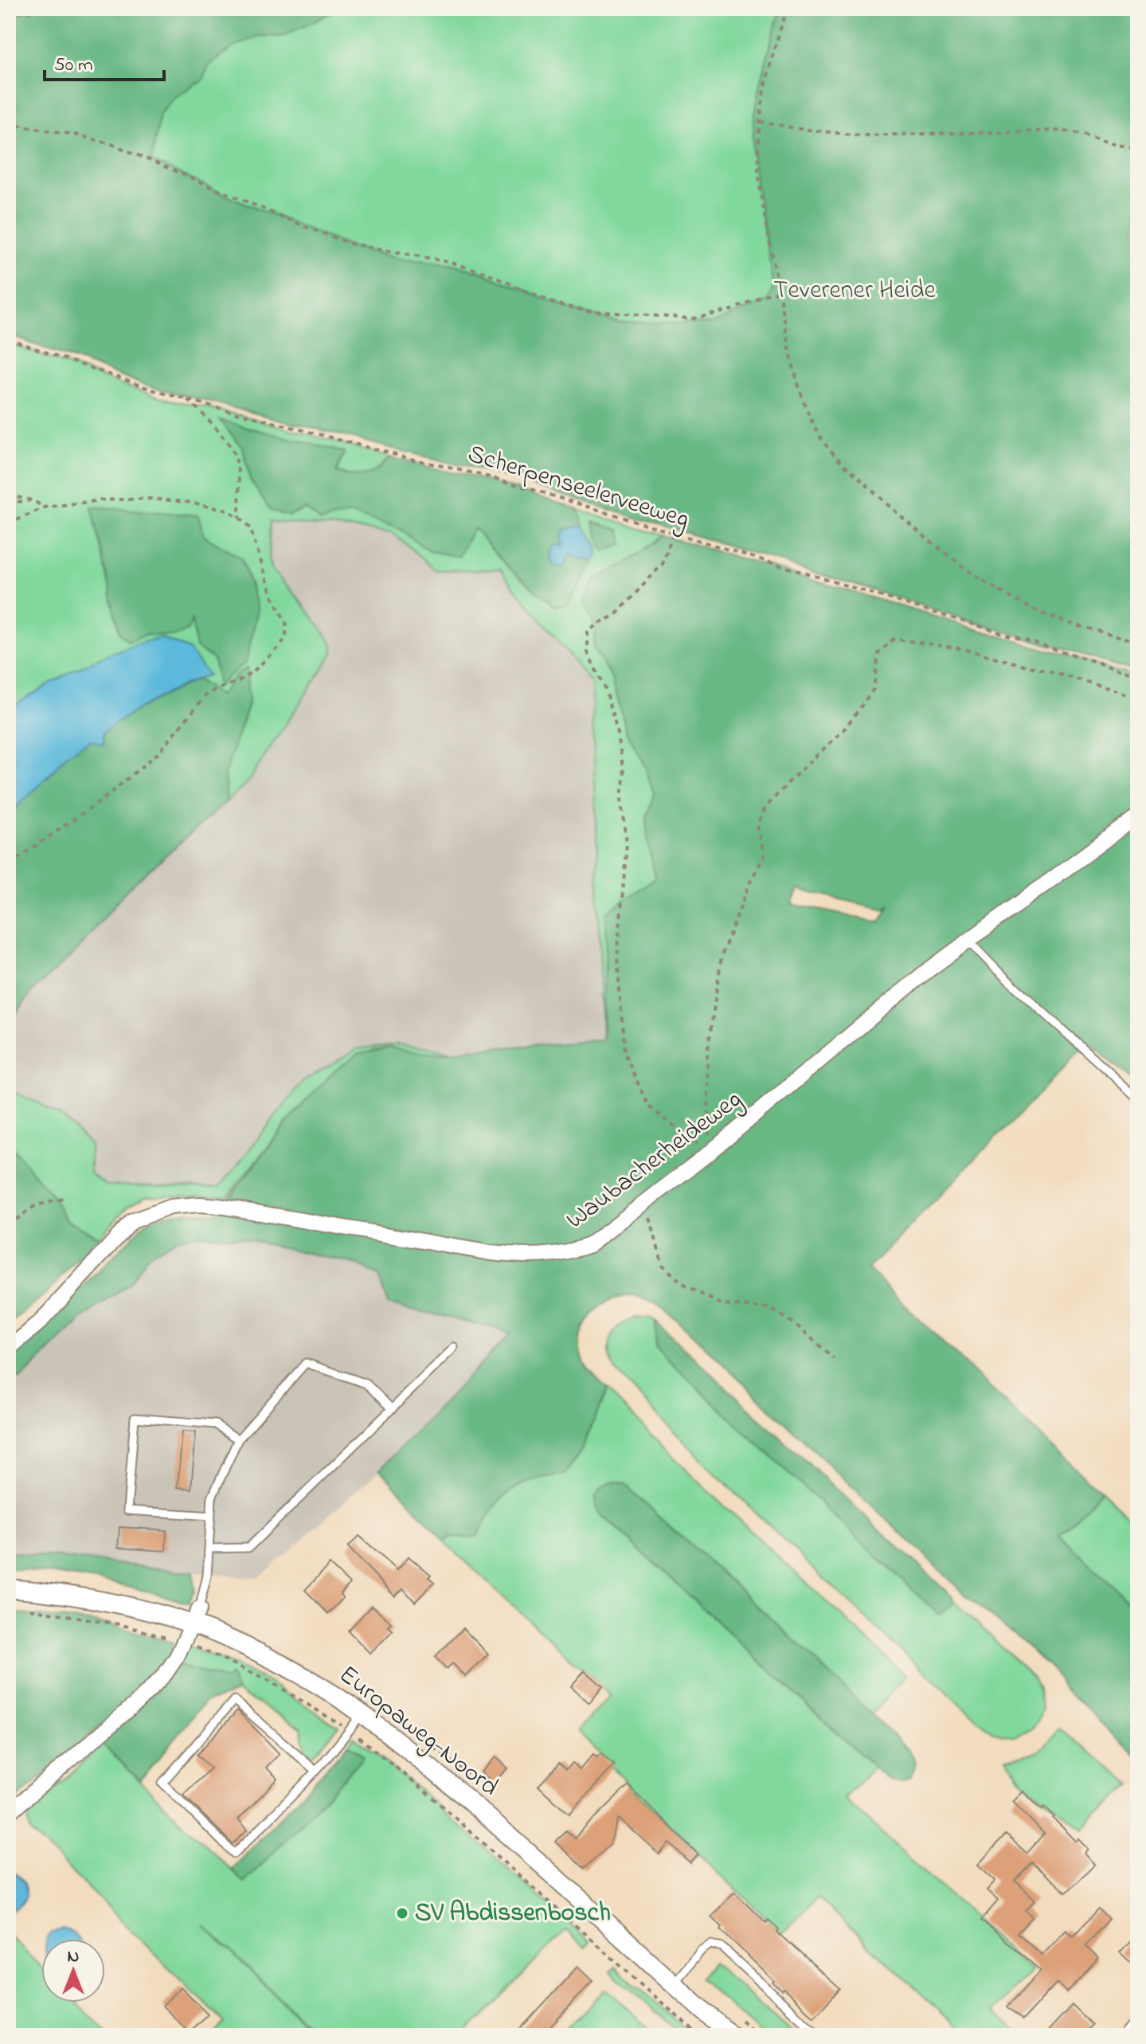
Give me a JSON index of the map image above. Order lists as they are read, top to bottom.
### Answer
{
  "streets": {
    "street": ["Waubacherheideweg", "Europaweg-Noord"],
    "path": ["Scherpenseelerveeweg"]
  },
  "parks": ["Teverener Heide"],
  "places": ["SV Abdissenbosch"],
  "scale_bar": "50 m",
  "north": "top"
}
